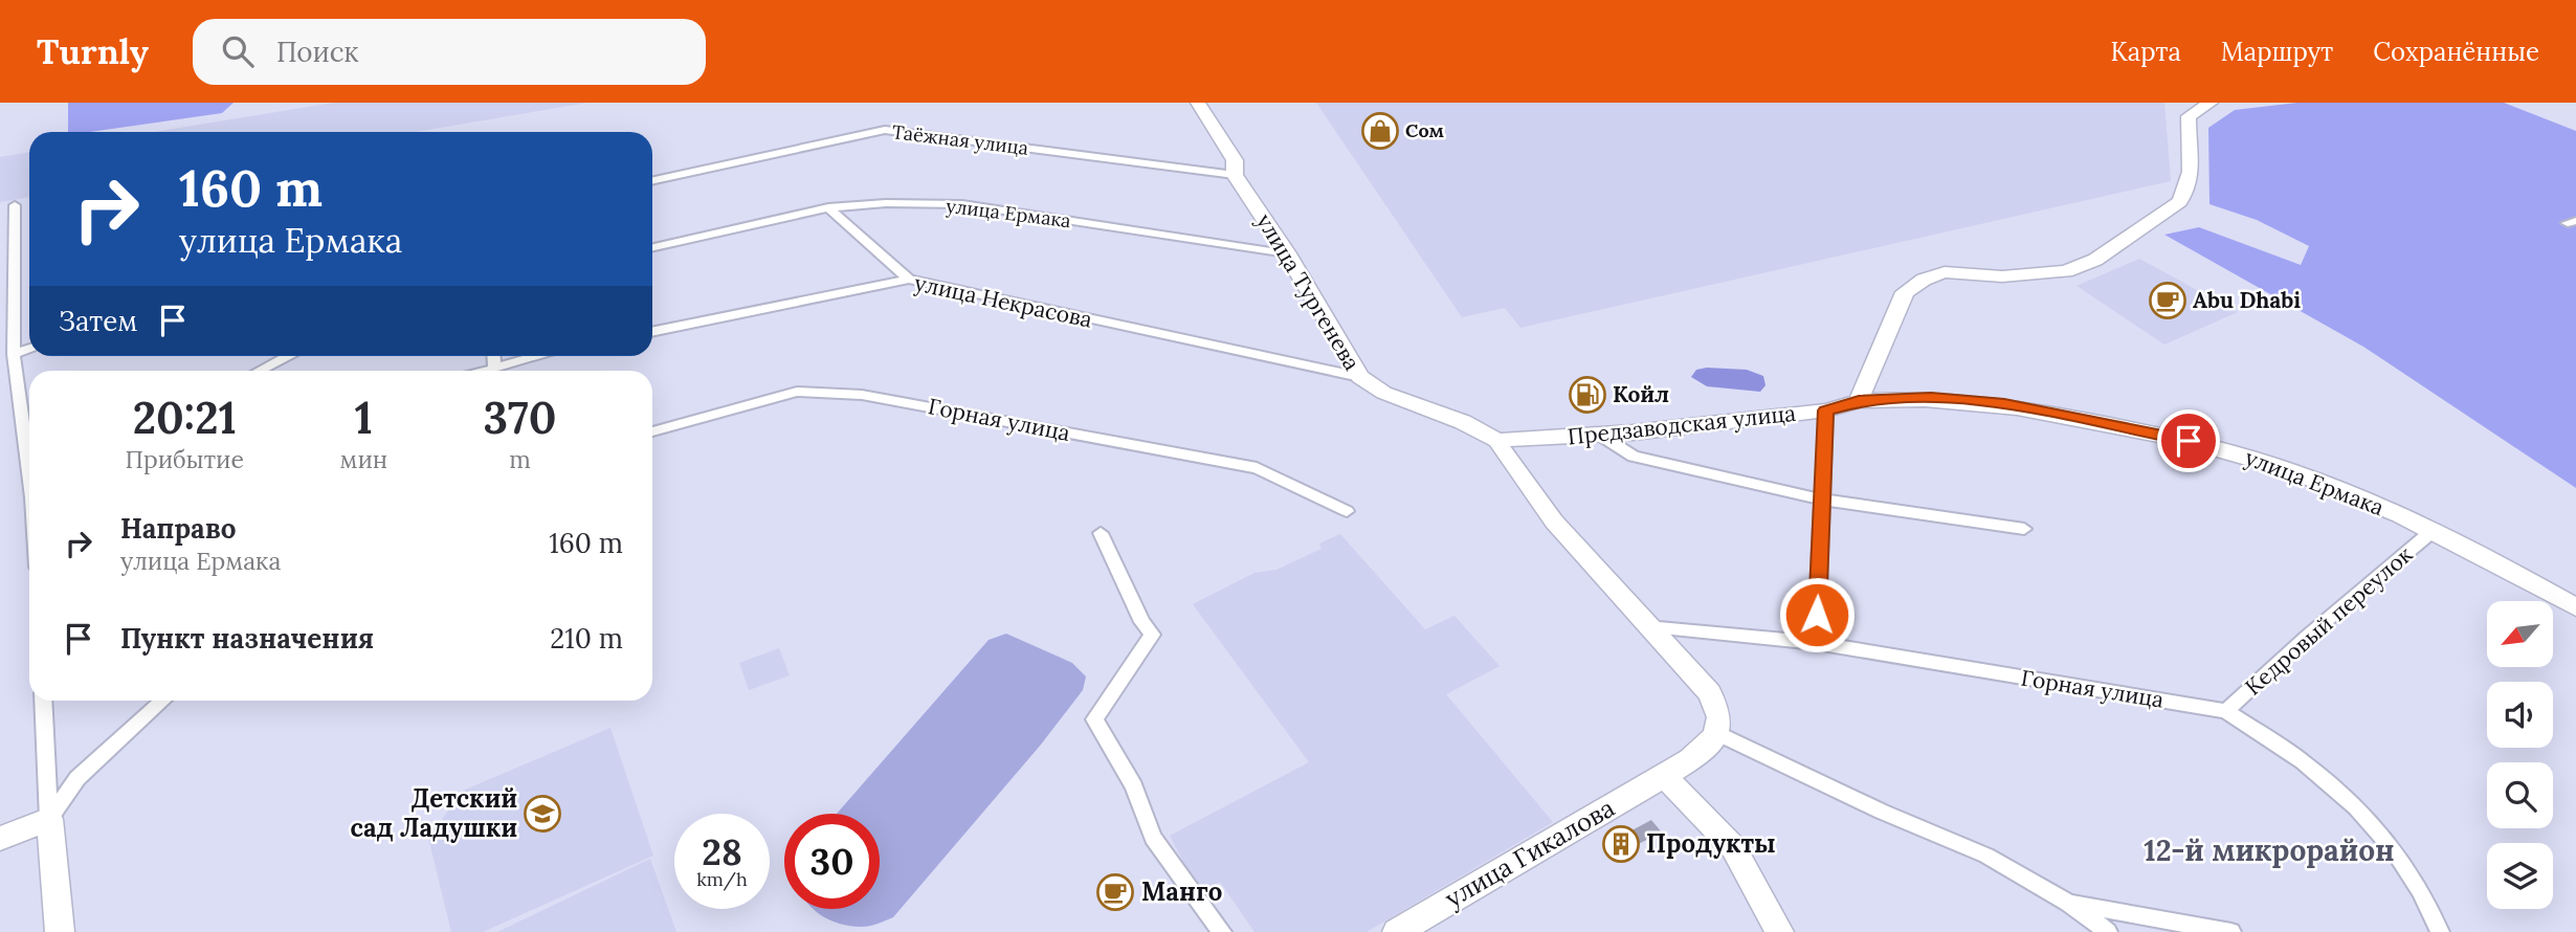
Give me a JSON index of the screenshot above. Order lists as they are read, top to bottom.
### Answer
{
  "streets": {
    "main road": [
      "улица Ермака",
      "улица Тургенева",
      "Предзаводская улица",
      "улица Гикалова"
    ],
    "street": [
      "Таёжная улица",
      "улица Некрасова",
      "Горная улица",
      "Кедровый переулок"
    ]
  },
  "crossings": [
    ["Таёжная улица", "улица Тургенева"],
    ["улица Ермака", "улица Тургенева"],
    ["улица Ермака", "Предзаводская улица"],
    ["улица Ермака", "Кедровый переулок"],
    ["улица Тургенева", "улица Некрасова"],
    ["улица Тургенева", "Предзаводская улица"],
    ["Горная улица", "Кедровый переулок"]
  ],
  "districts": ["12-й микрорайон"],
  "places": {
    "shop": ["Сом"],
    "cafe": ["Abu Dhabi", "Манго"],
    "fuel station": ["Койл"],
    "school or university": ["Детский сад Ладушки"],
    "building": ["Продукты"]
  },
  "north": "bottom left",
  "page": {
    "header": "Turnly",
    "search": "Поиск",
    "nav": ["Карта", "Маршрут", "Сохранённые"],
    "turn": ["160 m", "улица Ермака"],
    "then": "Затем",
    "eta": [
      "20:21",
      "Прибытие",
      "1",
      "мин",
      "370",
      "m"
    ],
    "list": [
      {
        "name": "Направо",
        "note": "улица Ермака",
        "value": "160 m"
      },
      {
        "name": "Пункт назначения",
        "value": "210 m"
      }
    ],
    "speed": "28 km/h",
    "limit": "30"
  }
}
